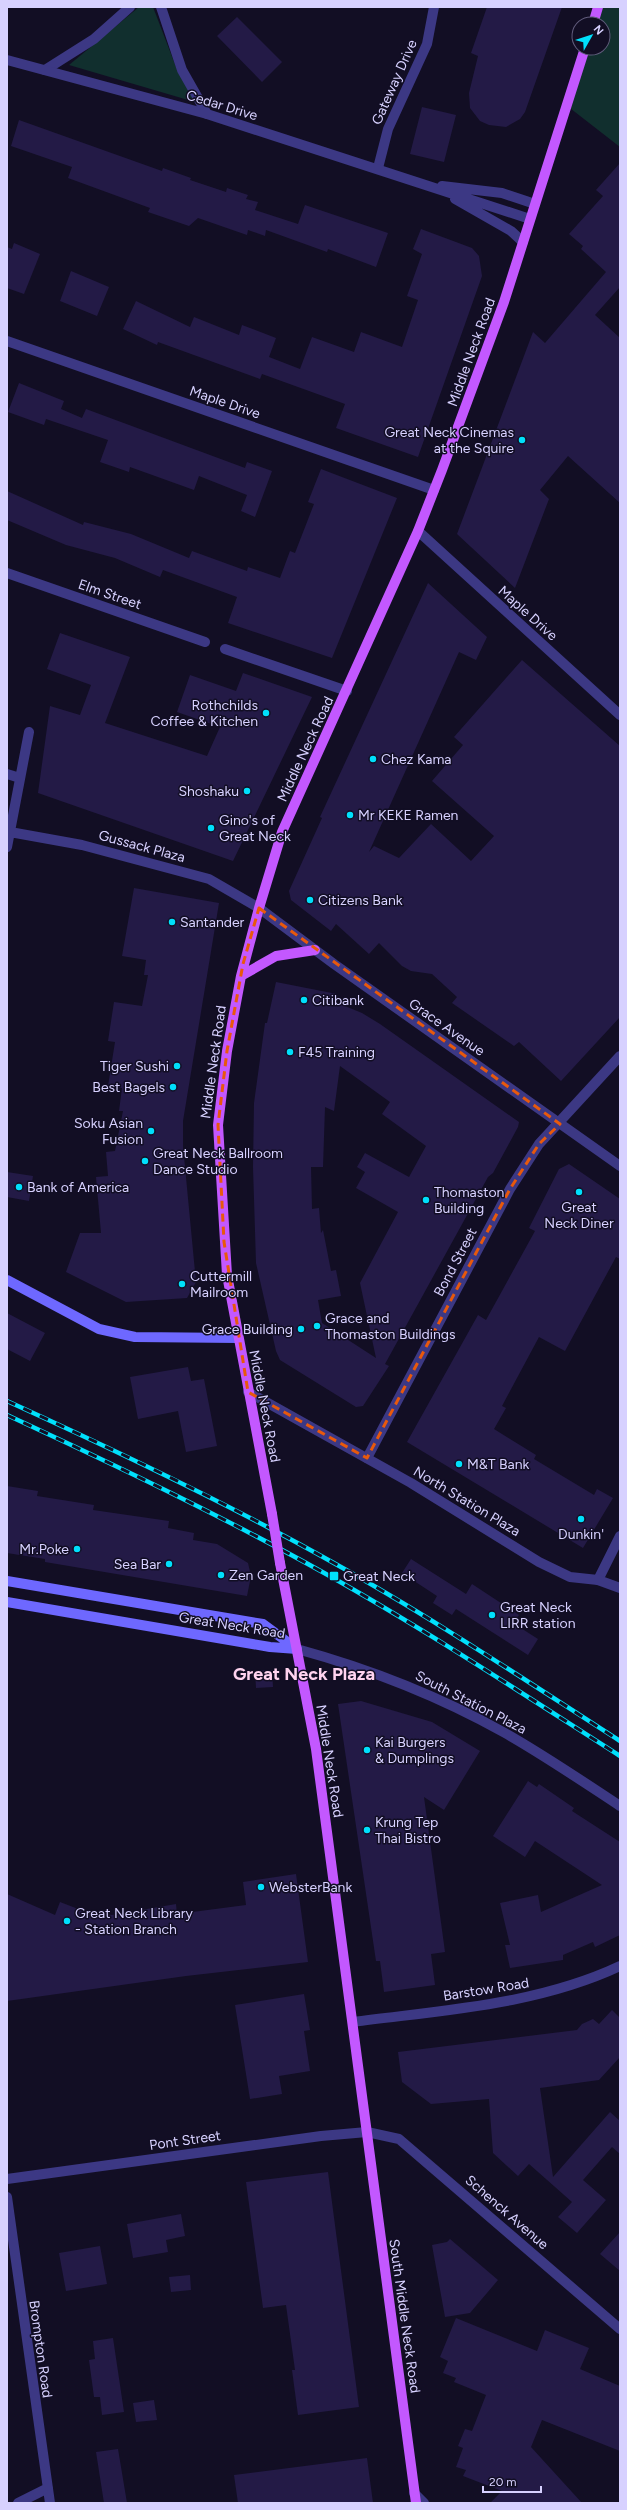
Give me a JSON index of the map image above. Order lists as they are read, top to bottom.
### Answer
{
  "streets": {
    "main road": ["Middle Neck Road", "Great Neck Road", "South Middle Neck Road"],
    "street": [
      "Gateway Drive",
      "Cedar Drive",
      "Maple Drive",
      "Elm Street",
      "Gussack Plaza",
      "Grace Avenue",
      "Bond Street",
      "North Station Plaza",
      "South Station Plaza",
      "Barstow Road",
      "Pont Street",
      "Schenck Avenue",
      "Brompton Road"
    ]
  },
  "crossings": [
    ["Gateway Drive", "Cedar Drive"],
    ["Cedar Drive", "Middle Neck Road"],
    ["Middle Neck Road", "Maple Drive"],
    ["Middle Neck Road", "Gussack Plaza"],
    ["Middle Neck Road", "Grace Avenue"],
    ["Middle Neck Road", "North Station Plaza"],
    ["Middle Neck Road", "Great Neck Road"],
    ["Middle Neck Road", "South Station Plaza"],
    ["Middle Neck Road", "Barstow Road"],
    ["Middle Neck Road", "Pont Street"],
    ["Middle Neck Road", "Schenck Avenue"],
    ["Middle Neck Road", "South Middle Neck Road"],
    ["Gussack Plaza", "Grace Avenue"],
    ["Grace Avenue", "Bond Street"],
    ["Bond Street", "North Station Plaza"],
    ["Great Neck Road", "South Station Plaza"],
    ["Pont Street", "Schenck Avenue"],
    ["Pont Street", "South Middle Neck Road"],
    ["Schenck Avenue", "South Middle Neck Road"]
  ],
  "districts": ["Great Neck Plaza"],
  "places": {
    "other": [
      "Great Neck Cinemas at the Squire",
      "Rothchilds Coffee & Kitchen",
      "Chez Kama",
      "Shoshaku",
      "Mr KEKE Ramen",
      "Gino's of Great Neck",
      "Citizens Bank",
      "Santander",
      "Citibank",
      "F45 Training",
      "Tiger Sushi",
      "Best Bagels",
      "Soku Asian Fusion",
      "Great Neck Ballroom Dance Studio",
      "Bank of America",
      "Great Neck Diner",
      "Thomaston Building",
      "Cuttermill Mailroom",
      "Grace and Thomaston Buildings",
      "Grace Building",
      "M&T Bank",
      "Dunkin'",
      "Mr.Poke",
      "Sea Bar",
      "Zen Garden",
      "Great Neck LIRR station",
      "Kai Burgers & Dumplings",
      "Krung Tep Thai Bistro",
      "WebsterBank",
      "Great Neck Library - Station Branch"
    ],
    "transit": ["Great Neck"]
  },
  "scale_bar": "20 m",
  "north": "top right"
}
